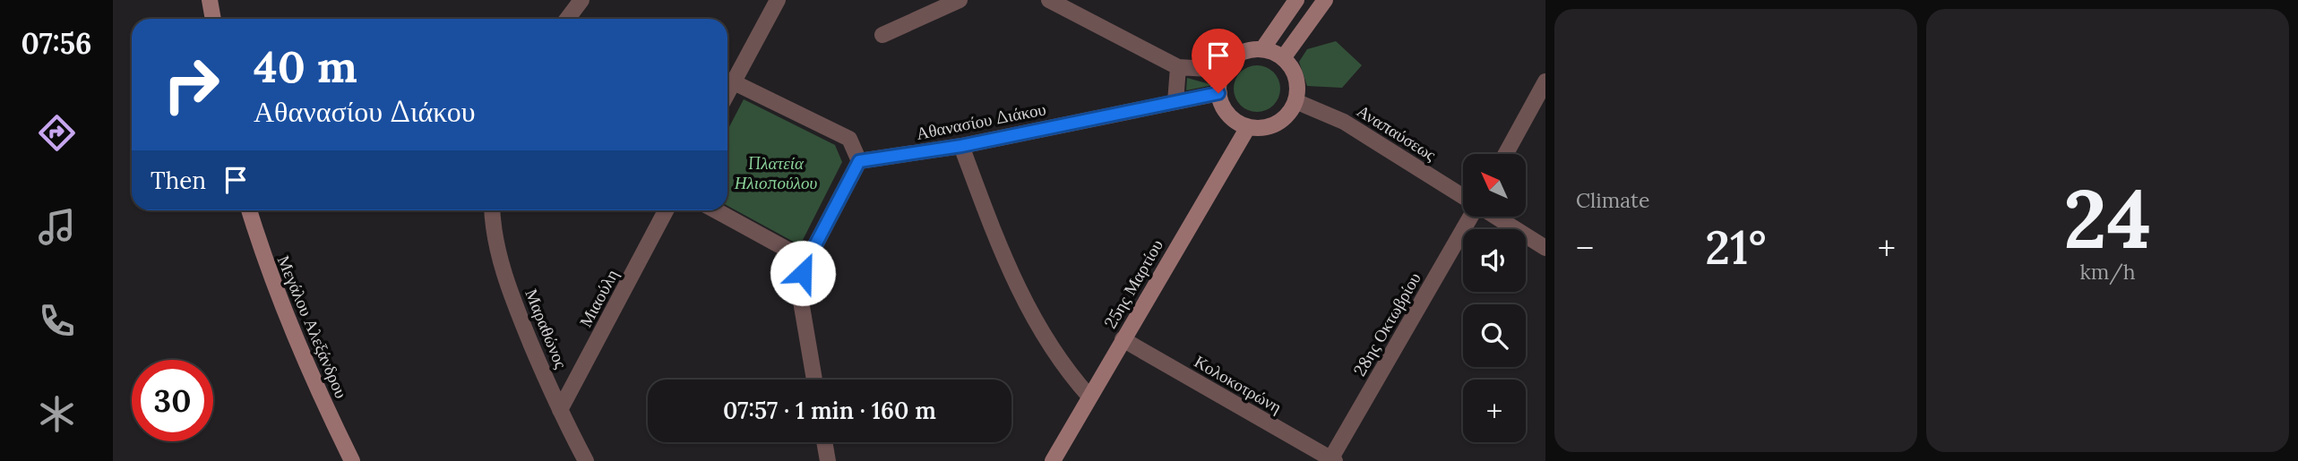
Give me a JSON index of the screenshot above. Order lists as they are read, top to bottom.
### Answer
{
  "streets": {
    "street": [
      "Αθανασίου Διάκου",
      "Αναπαύσεως",
      "25ης Μαρτίου",
      "Μιαούλη",
      "28ης Οκτωβρίου",
      "Μεγάλου Αλεξάνδρου",
      "Μαραθώνος",
      "Κολοκοτρώνη"
    ]
  },
  "crossings": [
    ["Αθανασίου Διάκου", "Αναπαύσεως"],
    ["Αθανασίου Διάκου", "25ης Μαρτίου"],
    ["Αναπαύσεως", "25ης Μαρτίου"],
    ["25ης Μαρτίου", "Κολοκοτρώνη"],
    ["Μιαούλη", "Μαραθώνος"],
    ["28ης Οκτωβρίου", "Κολοκοτρώνη"]
  ],
  "parks": ["Πλατεία Ηλιοπούλου"],
  "north": "top left",
  "page": {
    "tabs": "07:56",
    "tile": [
      "Climate",
      ["24", "km/h"]
    ],
    "turn": ["40 m", "Αθανασίου Διάκου"],
    "then": "Then",
    "map_buttons": "+",
    "heat": ["−", "21°", "+"],
    "limit": "30",
    "trip": "07:57 · 1 min · 160 m"
  }
}
